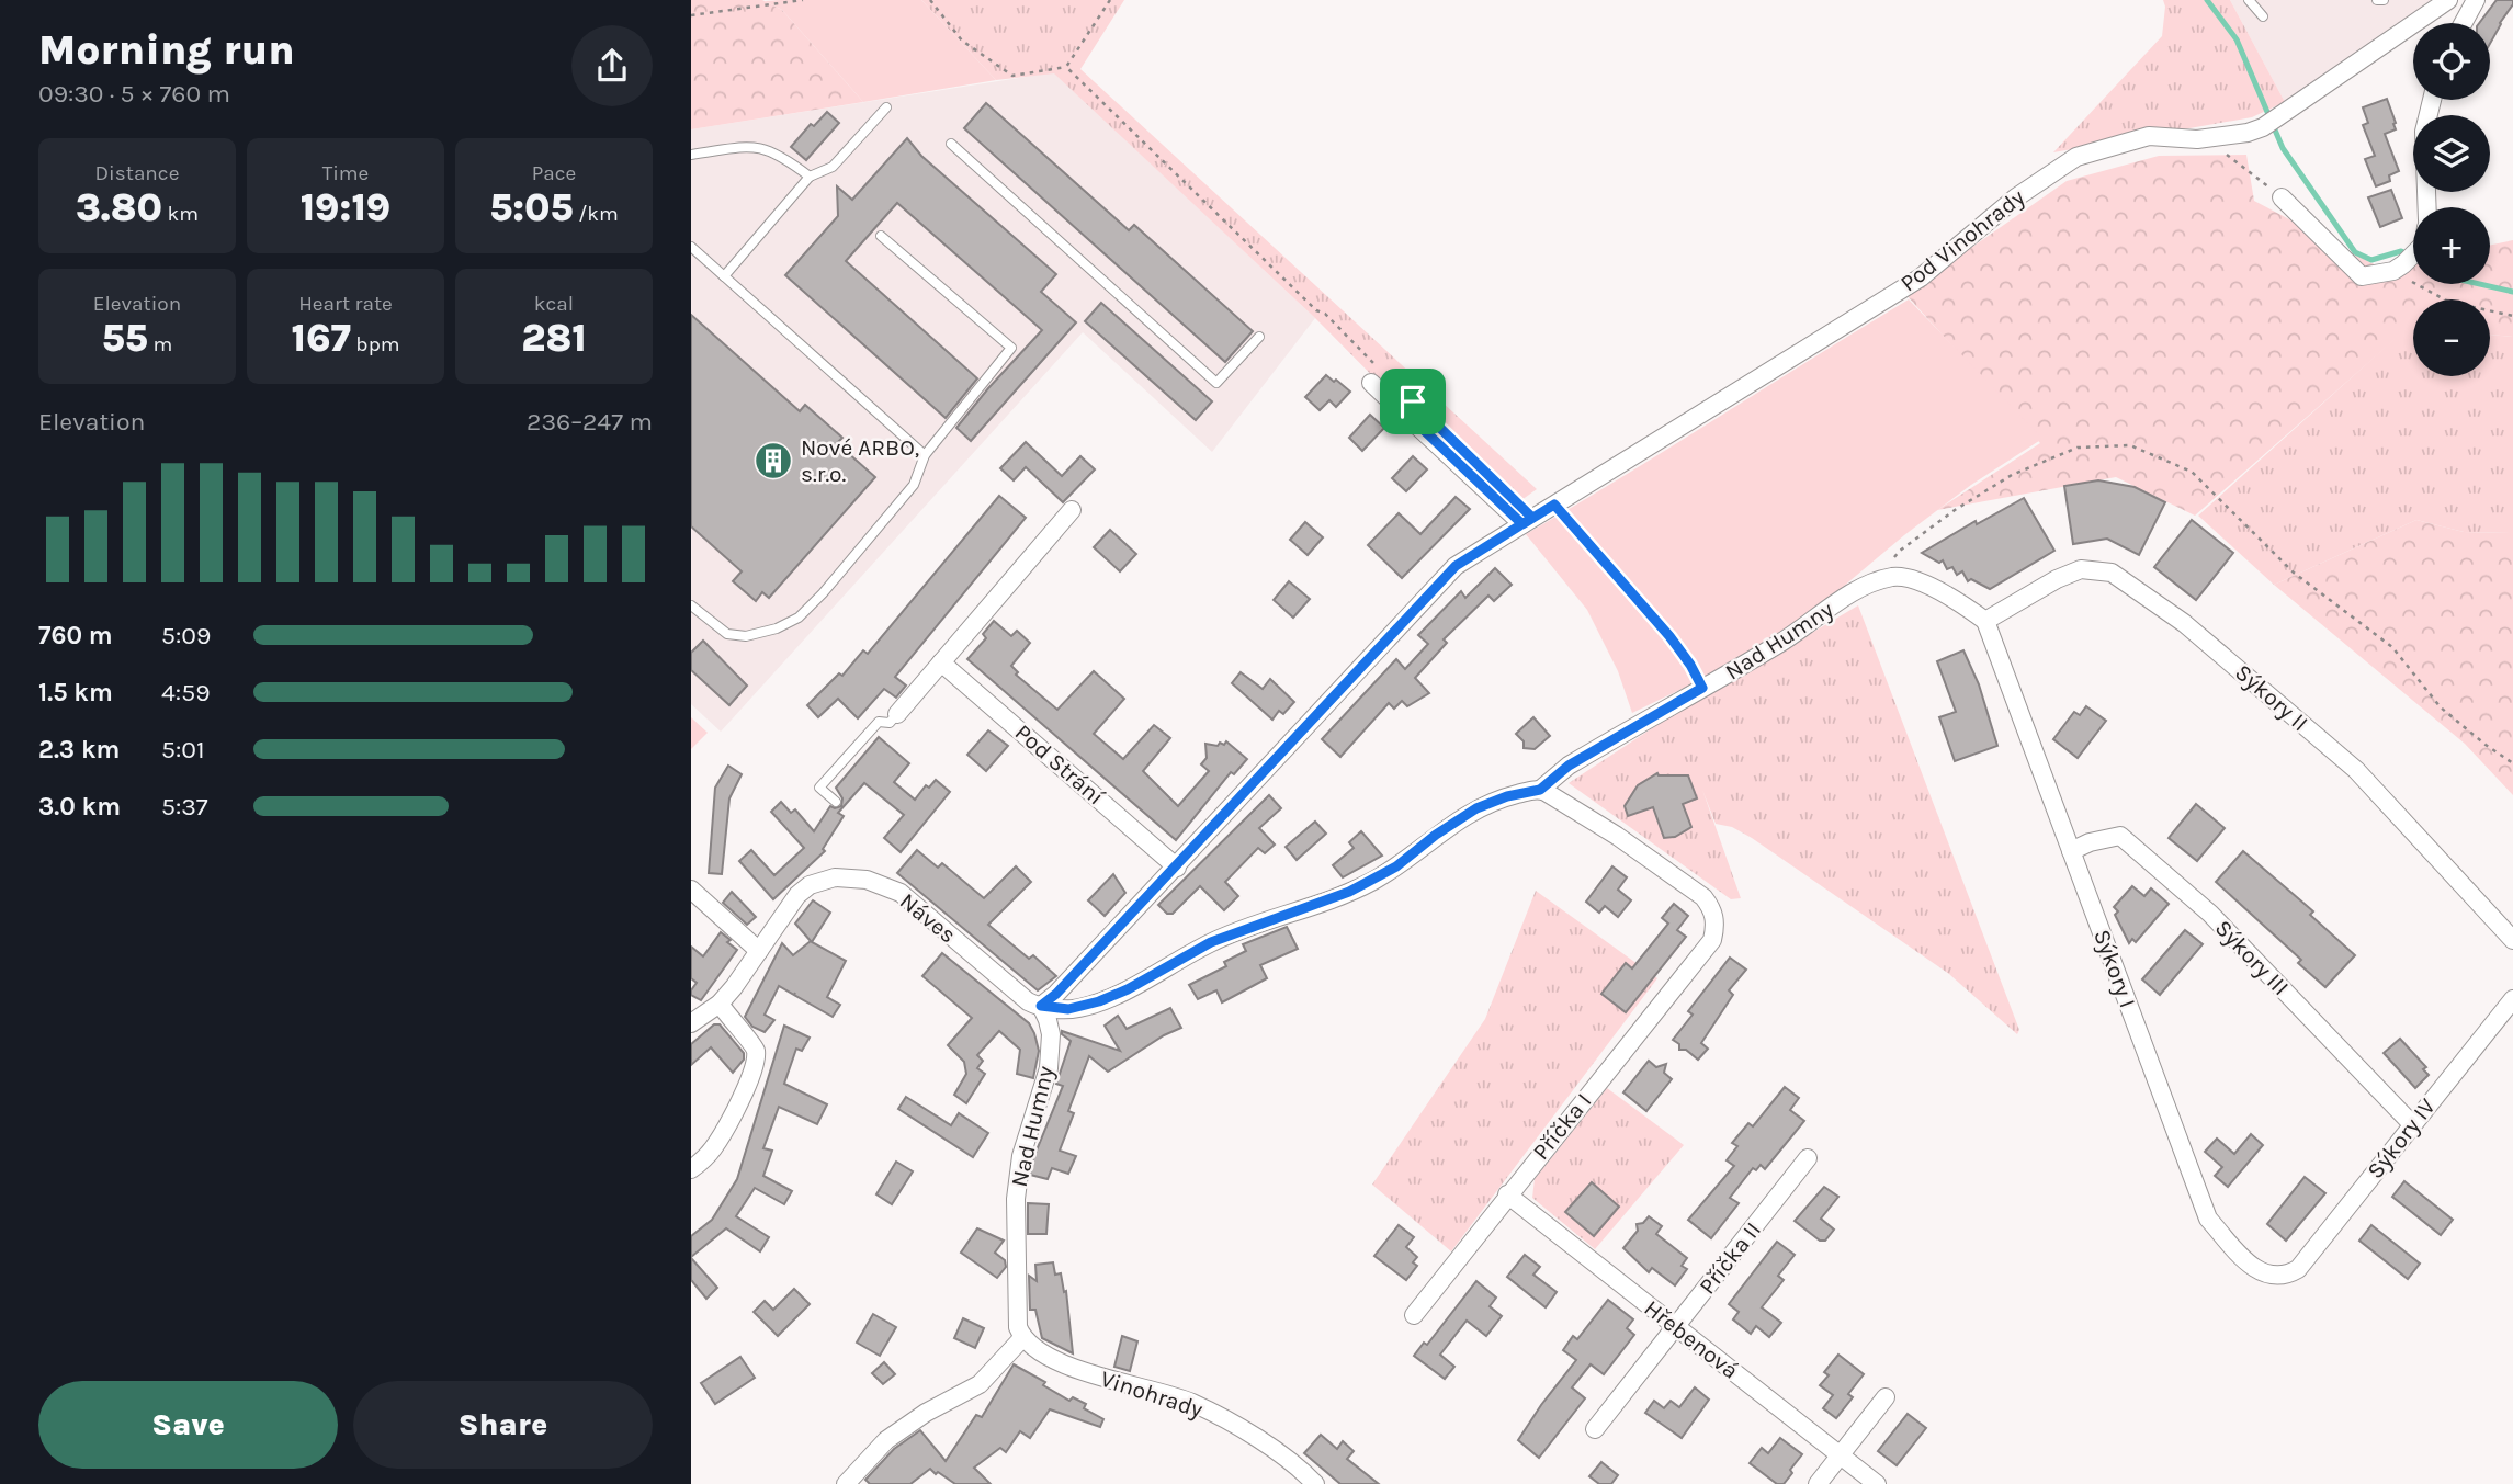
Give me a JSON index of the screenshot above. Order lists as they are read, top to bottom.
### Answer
{
  "streets": {
    "street": [
      "Pod Vinohrady",
      "Nad Humny",
      "Sýkory II",
      "Pod Strání",
      "Náves",
      "Sýkory III",
      "Sýkory I",
      "Příčka I",
      "Sýkory IV",
      "Příčka II",
      "Hřebenová",
      "Vinohrady"
    ]
  },
  "crossings": [
    ["Pod Vinohrady", "Pod Strání"],
    ["Nad Humny", "Sýkory II"],
    ["Nad Humny", "Náves"],
    ["Nad Humny", "Sýkory I"],
    ["Nad Humny", "Příčka I"],
    ["Nad Humny", "Vinohrady"],
    ["Sýkory II", "Sýkory I"],
    ["Sýkory III", "Sýkory I"],
    ["Sýkory III", "Sýkory IV"],
    ["Sýkory I", "Sýkory IV"],
    ["Příčka I", "Hřebenová"],
    ["Příčka II", "Hřebenová"]
  ],
  "places": {
    "building": ["Nové ARBO, s.r.o."]
  },
  "page": {
    "heading": ["Morning run", "09:30 · 5 × 760 m"],
    "map_buttons": ["+", "−"],
    "stats": [
      ["Distance", "3.80 km"],
      ["Time", "19:19"],
      ["Pace", "5:05 /km"],
      ["Elevation", "55 m"],
      ["Heart rate", "167 bpm"],
      ["kcal", "281"]
    ],
    "chart": ["Elevation", "236–247 m"],
    "list": [
      {
        "name": "760 m",
        "note": "5:09"
      },
      {
        "name": "1.5 km",
        "note": "4:59"
      },
      {
        "name": "2.3 km",
        "note": "5:01"
      },
      {
        "name": "3.0 km",
        "note": "5:37"
      }
    ],
    "buttons": ["Save", "Share"]
  }
}
